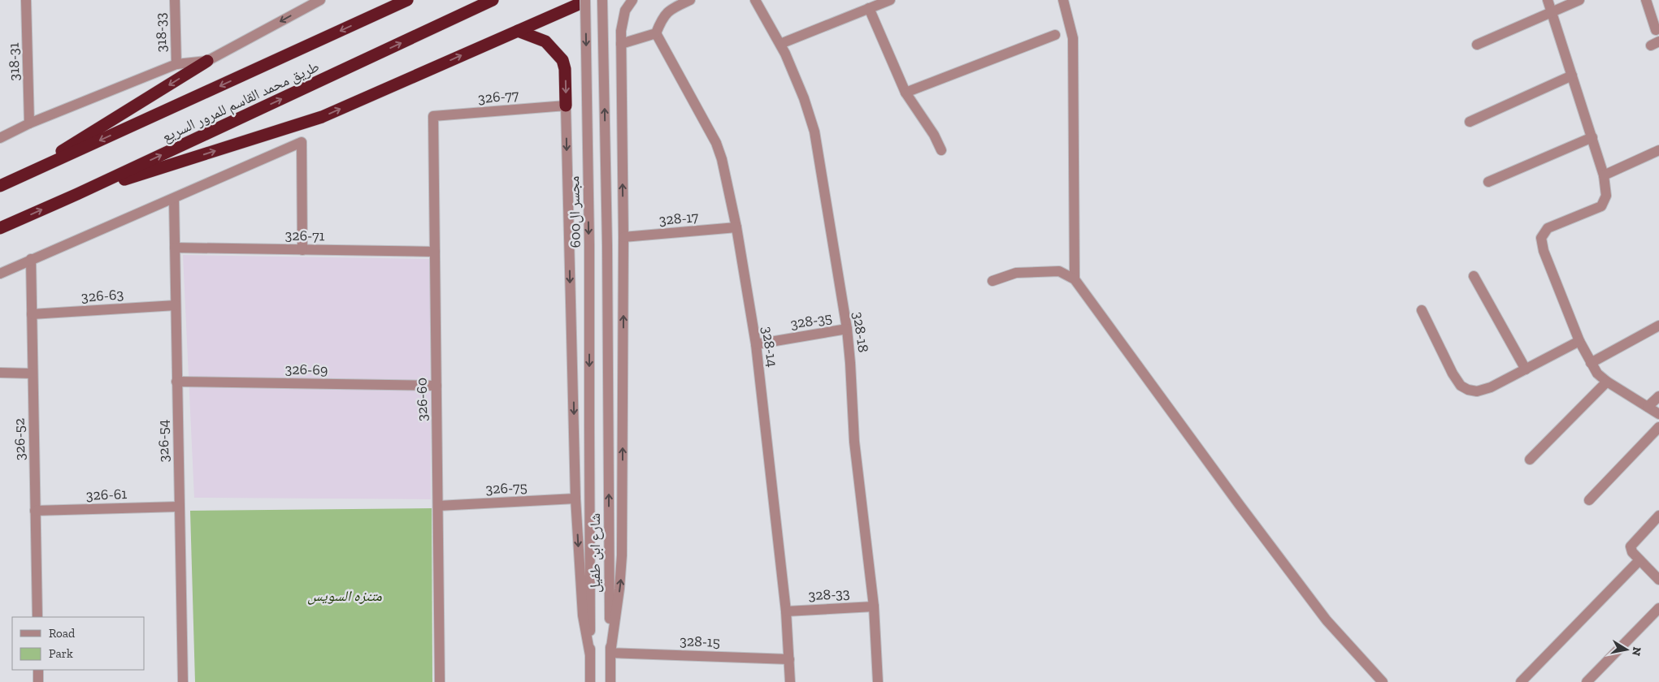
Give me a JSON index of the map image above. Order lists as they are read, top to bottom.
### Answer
{
  "streets": {
    "highway": ["طريق محمد القاسم للمرور السريع"],
    "street": [
      "318-33",
      "318-31",
      "326-77",
      "مجسر ال600",
      "328-17",
      "326-71",
      "326-63",
      "328-35",
      "328-18",
      "328-14",
      "326-69",
      "326-60",
      "326-52",
      "326-54",
      "326-75",
      "326-61",
      "شارع ابن طفيل",
      "328-33",
      "328-15"
    ]
  },
  "crossings": [
    ["326-77", "326-60"],
    ["مجسر ال600", "شارع ابن طفيل"],
    ["328-17", "328-14"],
    ["326-71", "326-60"],
    ["326-71", "326-54"],
    ["326-63", "326-52"],
    ["326-63", "326-54"],
    ["328-35", "328-18"],
    ["328-35", "328-14"],
    ["328-18", "328-33"],
    ["328-14", "328-33"],
    ["328-14", "328-15"],
    ["326-69", "326-60"],
    ["326-69", "326-54"],
    ["326-60", "326-75"],
    ["326-52", "326-61"],
    ["326-54", "326-61"],
    ["شارع ابن طفيل", "328-15"]
  ],
  "parks": ["متنزه السويس"],
  "legend": ["Road", "Park"],
  "north": "right"
}
